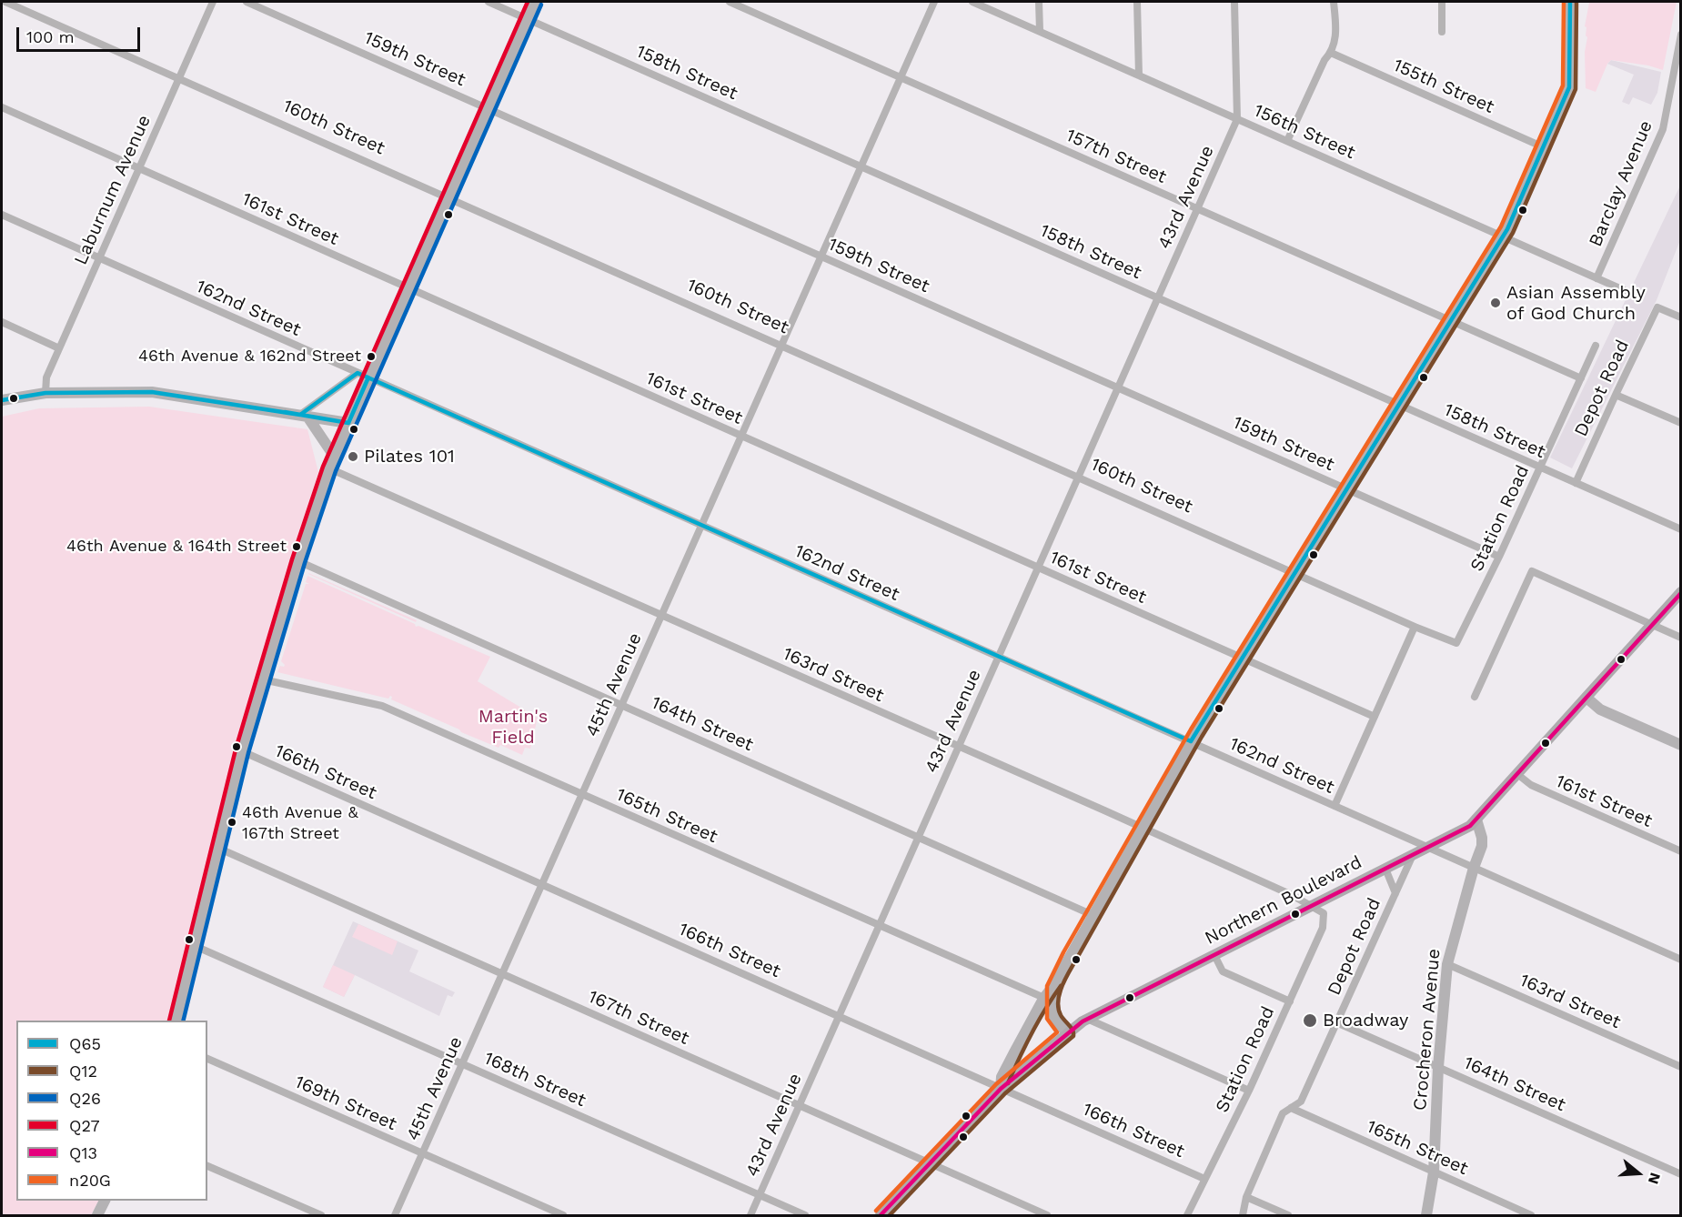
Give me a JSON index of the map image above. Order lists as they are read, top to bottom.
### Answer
{
  "streets": {
    "main road": ["Northern Boulevard"],
    "street": [
      "159th Street",
      "158th Street",
      "155th Street",
      "160th Street",
      "156th Street",
      "157th Street",
      "Barclay Avenue",
      "Laburnum Avenue",
      "43rd Avenue",
      "161st Street",
      "162nd Street",
      "Depot Road",
      "Station Road",
      "163rd Street",
      "45th Avenue",
      "164th Street",
      "166th Street",
      "165th Street",
      "167th Street",
      "Crocheron Avenue",
      "168th Street",
      "169th Street"
    ]
  },
  "crossings": [
    ["159th Street", "43rd Avenue"],
    ["159th Street", "Station Road"],
    ["159th Street", "45th Avenue"],
    ["158th Street", "43rd Avenue"],
    ["158th Street", "Depot Road"],
    ["158th Street", "Station Road"],
    ["158th Street", "45th Avenue"],
    ["160th Street", "Laburnum Avenue"],
    ["160th Street", "43rd Avenue"],
    ["160th Street", "Station Road"],
    ["160th Street", "45th Avenue"],
    ["156th Street", "Barclay Avenue"],
    ["156th Street", "43rd Avenue"],
    ["157th Street", "43rd Avenue"],
    ["157th Street", "Station Road"],
    ["157th Street", "45th Avenue"],
    ["Laburnum Avenue", "161st Street"],
    ["Laburnum Avenue", "162nd Street"],
    ["43rd Avenue", "161st Street"],
    ["43rd Avenue", "162nd Street"],
    ["43rd Avenue", "163rd Street"],
    ["43rd Avenue", "164th Street"],
    ["43rd Avenue", "166th Street"],
    ["43rd Avenue", "165th Street"],
    ["43rd Avenue", "167th Street"],
    ["43rd Avenue", "168th Street"],
    ["161st Street", "45th Avenue"],
    ["161st Street", "Northern Boulevard"],
    ["162nd Street", "45th Avenue"],
    ["162nd Street", "Northern Boulevard"],
    ["162nd Street", "Crocheron Avenue"],
    ["Depot Road", "164th Street"],
    ["Depot Road", "165th Street"],
    ["Depot Road", "Northern Boulevard"],
    ["Station Road", "163rd Street"],
    ["Station Road", "166th Street"],
    ["163rd Street", "45th Avenue"],
    ["163rd Street", "Northern Boulevard"],
    ["163rd Street", "Crocheron Avenue"],
    ["45th Avenue", "164th Street"],
    ["45th Avenue", "166th Street"],
    ["45th Avenue", "165th Street"],
    ["45th Avenue", "167th Street"],
    ["45th Avenue", "168th Street"],
    ["45th Avenue", "169th Street"],
    ["164th Street", "Crocheron Avenue"],
    ["166th Street", "Northern Boulevard"],
    ["165th Street", "Crocheron Avenue"],
    ["Northern Boulevard", "167th Street"],
    ["Northern Boulevard", "Crocheron Avenue"]
  ],
  "parks": ["Martin's Field"],
  "places": [
    "Asian Assembly of God Church",
    "46th Avenue & 162nd Street",
    "Pilates 101",
    "46th Avenue & 164th Street",
    "46th Avenue & 167th Street",
    "Broadway"
  ],
  "lines": [
    "transit line Q65",
    "transit line Q12",
    "transit line Q27",
    "transit line n20G",
    "transit line Q26",
    "transit line Q13"
  ],
  "legend": [
    "Q65",
    "Q12",
    "Q26",
    "Q27",
    "Q13",
    "n20G"
  ],
  "scale_bar": "100 m",
  "north": "right"
}
